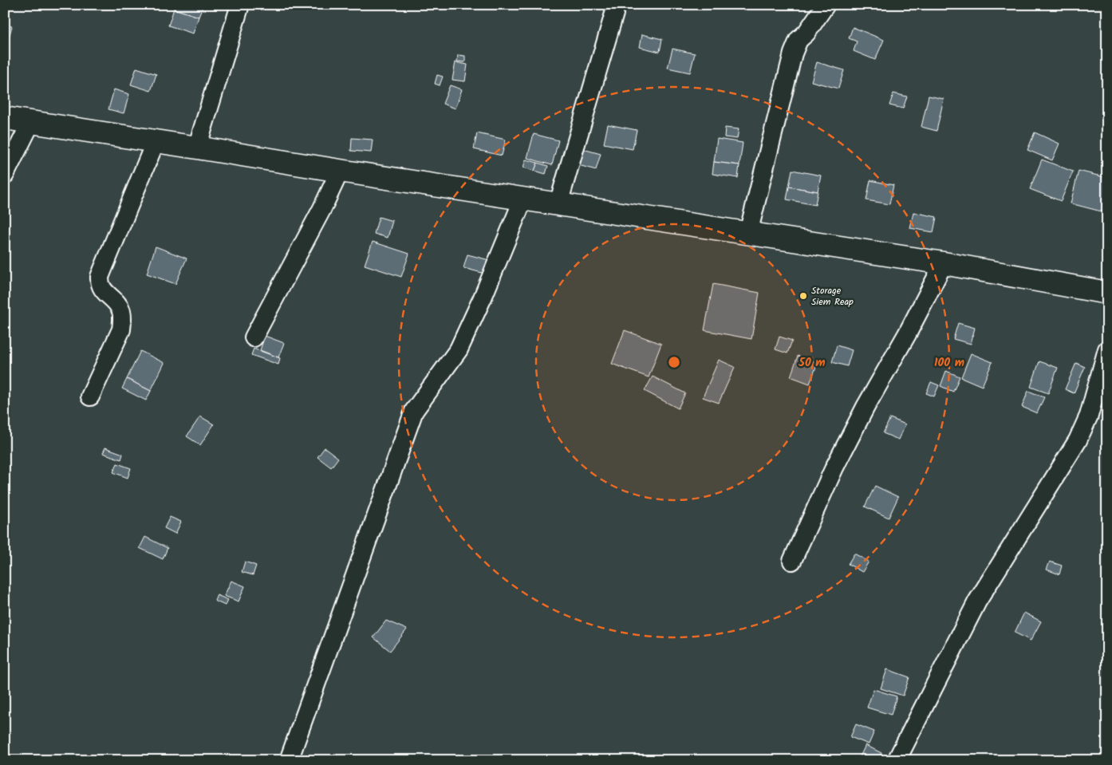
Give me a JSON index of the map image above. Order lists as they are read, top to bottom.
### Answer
{
  "places": ["Storage Siem Reap"],
  "rings": ["50 m", "100 m"]
}
